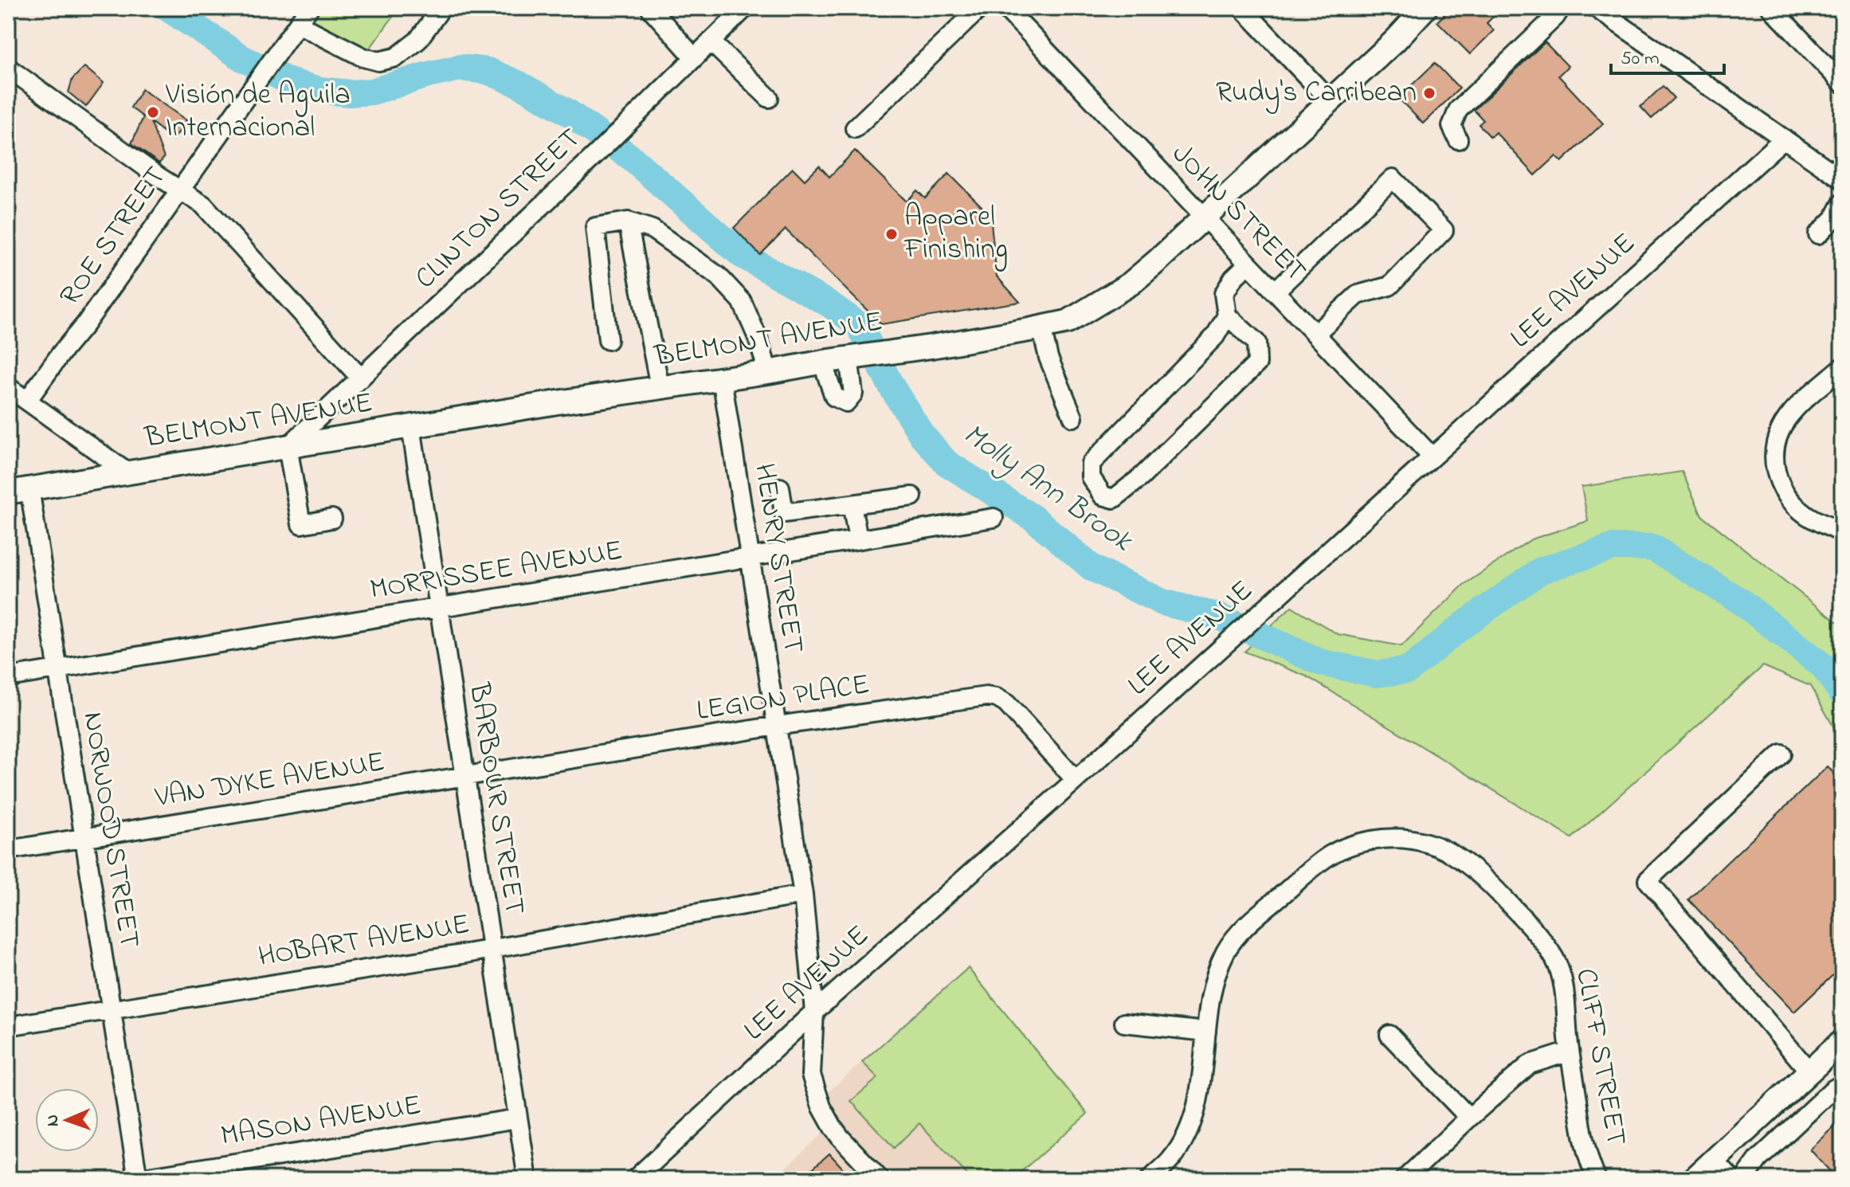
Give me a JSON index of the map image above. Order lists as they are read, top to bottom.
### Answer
{
  "streets": {
    "main road": ["BELMONT AVENUE"],
    "street": [
      "CLINTON STREET",
      "JOHN STREET",
      "ROE STREET",
      "LEE AVENUE",
      "HENRY STREET",
      "MORRISSEE AVENUE",
      "LEGION PLACE",
      "VAN DYKE AVENUE",
      "BARBOUR STREET",
      "NORWOOD STREET",
      "HOBART AVENUE",
      "CLIFF STREET",
      "MASON AVENUE"
    ]
  },
  "crossings": [
    ["CLINTON STREET", "BELMONT AVENUE"],
    ["JOHN STREET", "LEE AVENUE"],
    ["JOHN STREET", "BELMONT AVENUE"],
    ["LEE AVENUE", "HENRY STREET"],
    ["LEE AVENUE", "LEGION PLACE"],
    ["BELMONT AVENUE", "HENRY STREET"],
    ["BELMONT AVENUE", "BARBOUR STREET"],
    ["BELMONT AVENUE", "NORWOOD STREET"],
    ["HENRY STREET", "MORRISSEE AVENUE"],
    ["HENRY STREET", "LEGION PLACE"],
    ["HENRY STREET", "HOBART AVENUE"],
    ["MORRISSEE AVENUE", "BARBOUR STREET"],
    ["MORRISSEE AVENUE", "NORWOOD STREET"],
    ["LEGION PLACE", "VAN DYKE AVENUE"],
    ["LEGION PLACE", "BARBOUR STREET"],
    ["VAN DYKE AVENUE", "BARBOUR STREET"],
    ["VAN DYKE AVENUE", "NORWOOD STREET"],
    ["BARBOUR STREET", "HOBART AVENUE"],
    ["BARBOUR STREET", "MASON AVENUE"],
    ["NORWOOD STREET", "HOBART AVENUE"],
    ["NORWOOD STREET", "MASON AVENUE"]
  ],
  "water": ["Molly Ann Brook"],
  "places": ["Rudy's Carribean", "Visión de Aguila Internacional", "Apparel Finishing"],
  "scale_bar": "50 m",
  "north": "left"
}
